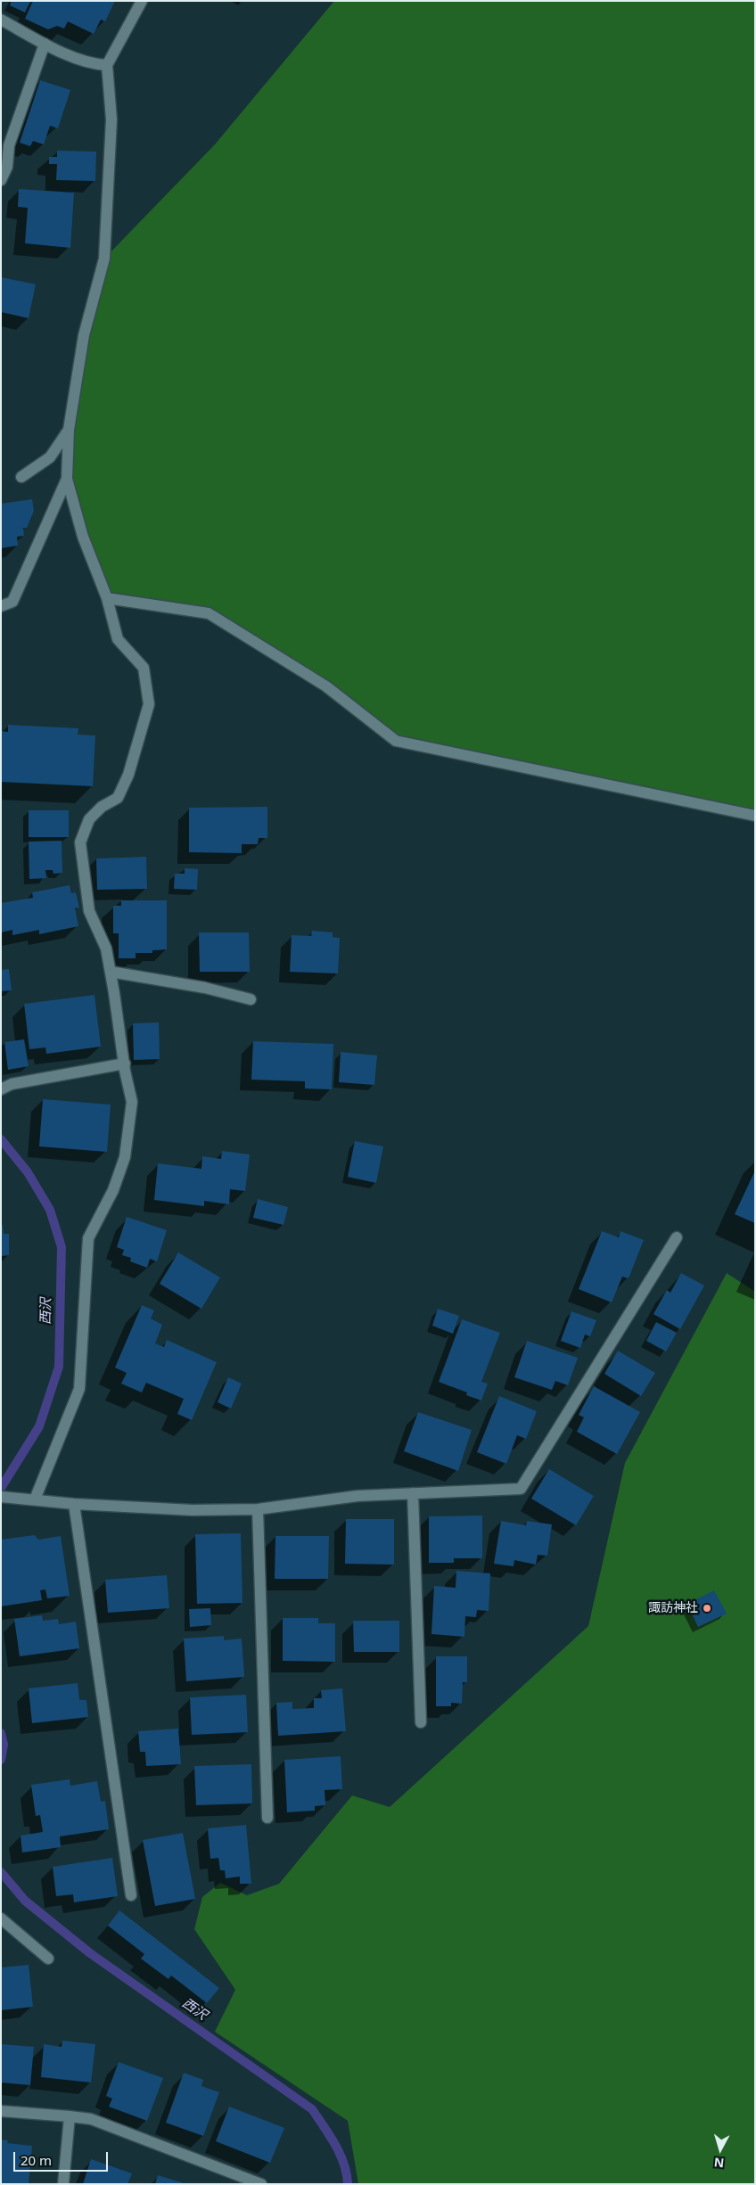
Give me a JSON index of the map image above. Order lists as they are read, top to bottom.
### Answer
{
  "water": ["西沢"],
  "places": ["諏訪神社"],
  "scale_bar": "20 m",
  "north": "bottom"
}
